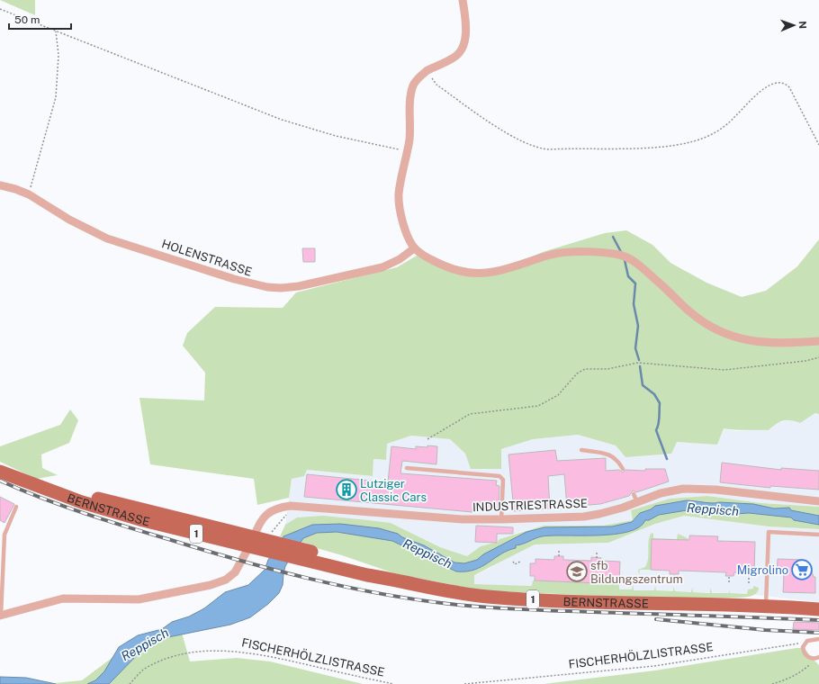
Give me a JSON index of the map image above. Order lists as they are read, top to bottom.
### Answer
{
  "streets": {
    "main road": ["BERNSTRASSE", "1"],
    "street": ["HOLENSTRASSE", "INDUSTRIESTRASSE"],
    "path": ["FISCHERHÖLZLISTRASSE"]
  },
  "crossings": [
    ["INDUSTRIESTRASSE", "BERNSTRASSE"]
  ],
  "water": ["Reppisch"],
  "places": {
    "building": ["Lutziger Classic Cars"],
    "supermarket": ["Migrolino"],
    "school or university": ["sfb Bildungszentrum"]
  },
  "scale_bar": "50 m",
  "north": "right"
}
